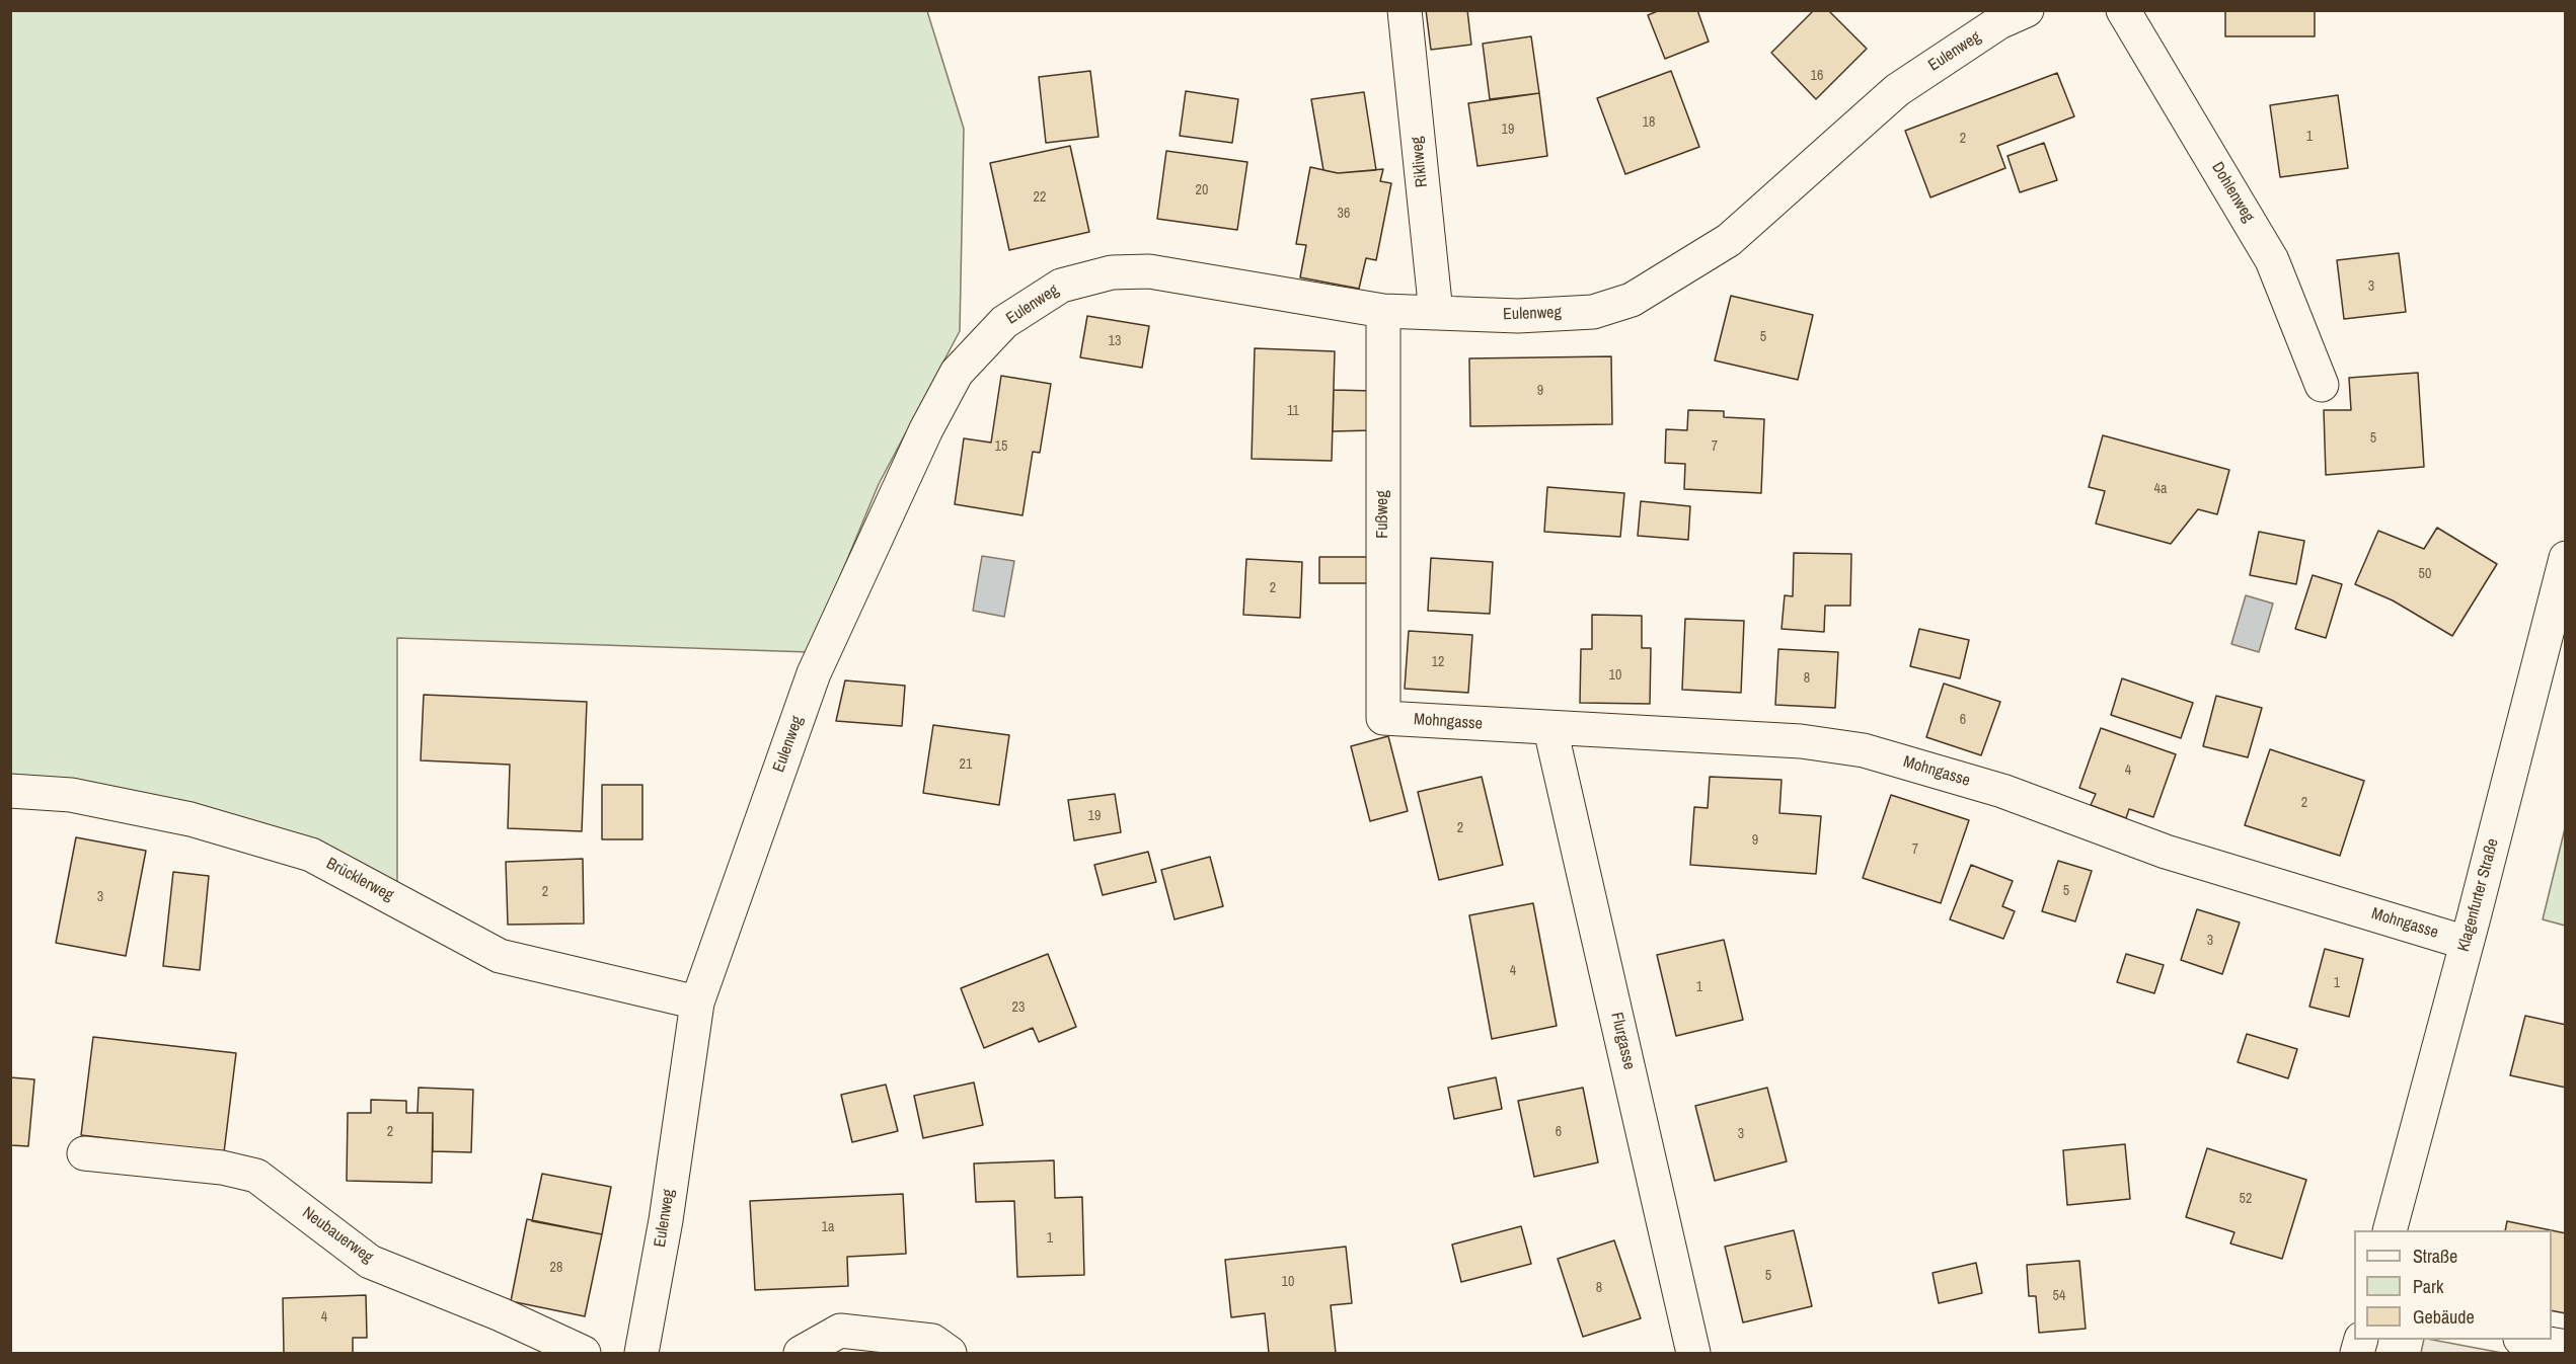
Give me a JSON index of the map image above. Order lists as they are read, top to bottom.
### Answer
{
  "streets": {
    "street": [
      "Eulenweg",
      "Rikliweg",
      "Dohlenweg",
      "Fußweg",
      "Mohngasse",
      "Brücklerweg",
      "Klagenfurter Straße",
      "Flurgasse",
      "Neubauerweg"
    ]
  },
  "crossings": [
    ["Eulenweg", "Rikliweg"],
    ["Eulenweg", "Fußweg"],
    ["Eulenweg", "Brücklerweg"],
    ["Fußweg", "Mohngasse"],
    ["Mohngasse", "Klagenfurter Straße"],
    ["Mohngasse", "Flurgasse"]
  ],
  "house_numbers": [
    "16",
    "18",
    "19",
    "1",
    "2",
    "20",
    "22",
    "36",
    "3",
    "5",
    "13",
    "9",
    "11",
    "5",
    "15",
    "7",
    "4a",
    "50",
    "2",
    "12",
    "10",
    "8",
    "6",
    "21",
    "4",
    "2",
    "19",
    "2",
    "9",
    "7",
    "5",
    "2",
    "3",
    "3",
    "4",
    "1",
    "1",
    "23",
    "2",
    "6",
    "3",
    "52",
    "1a",
    "1",
    "28",
    "5",
    "10",
    "8",
    "54",
    "4"
  ],
  "legend": ["Straße", "Park", "Gebäude"]
}
